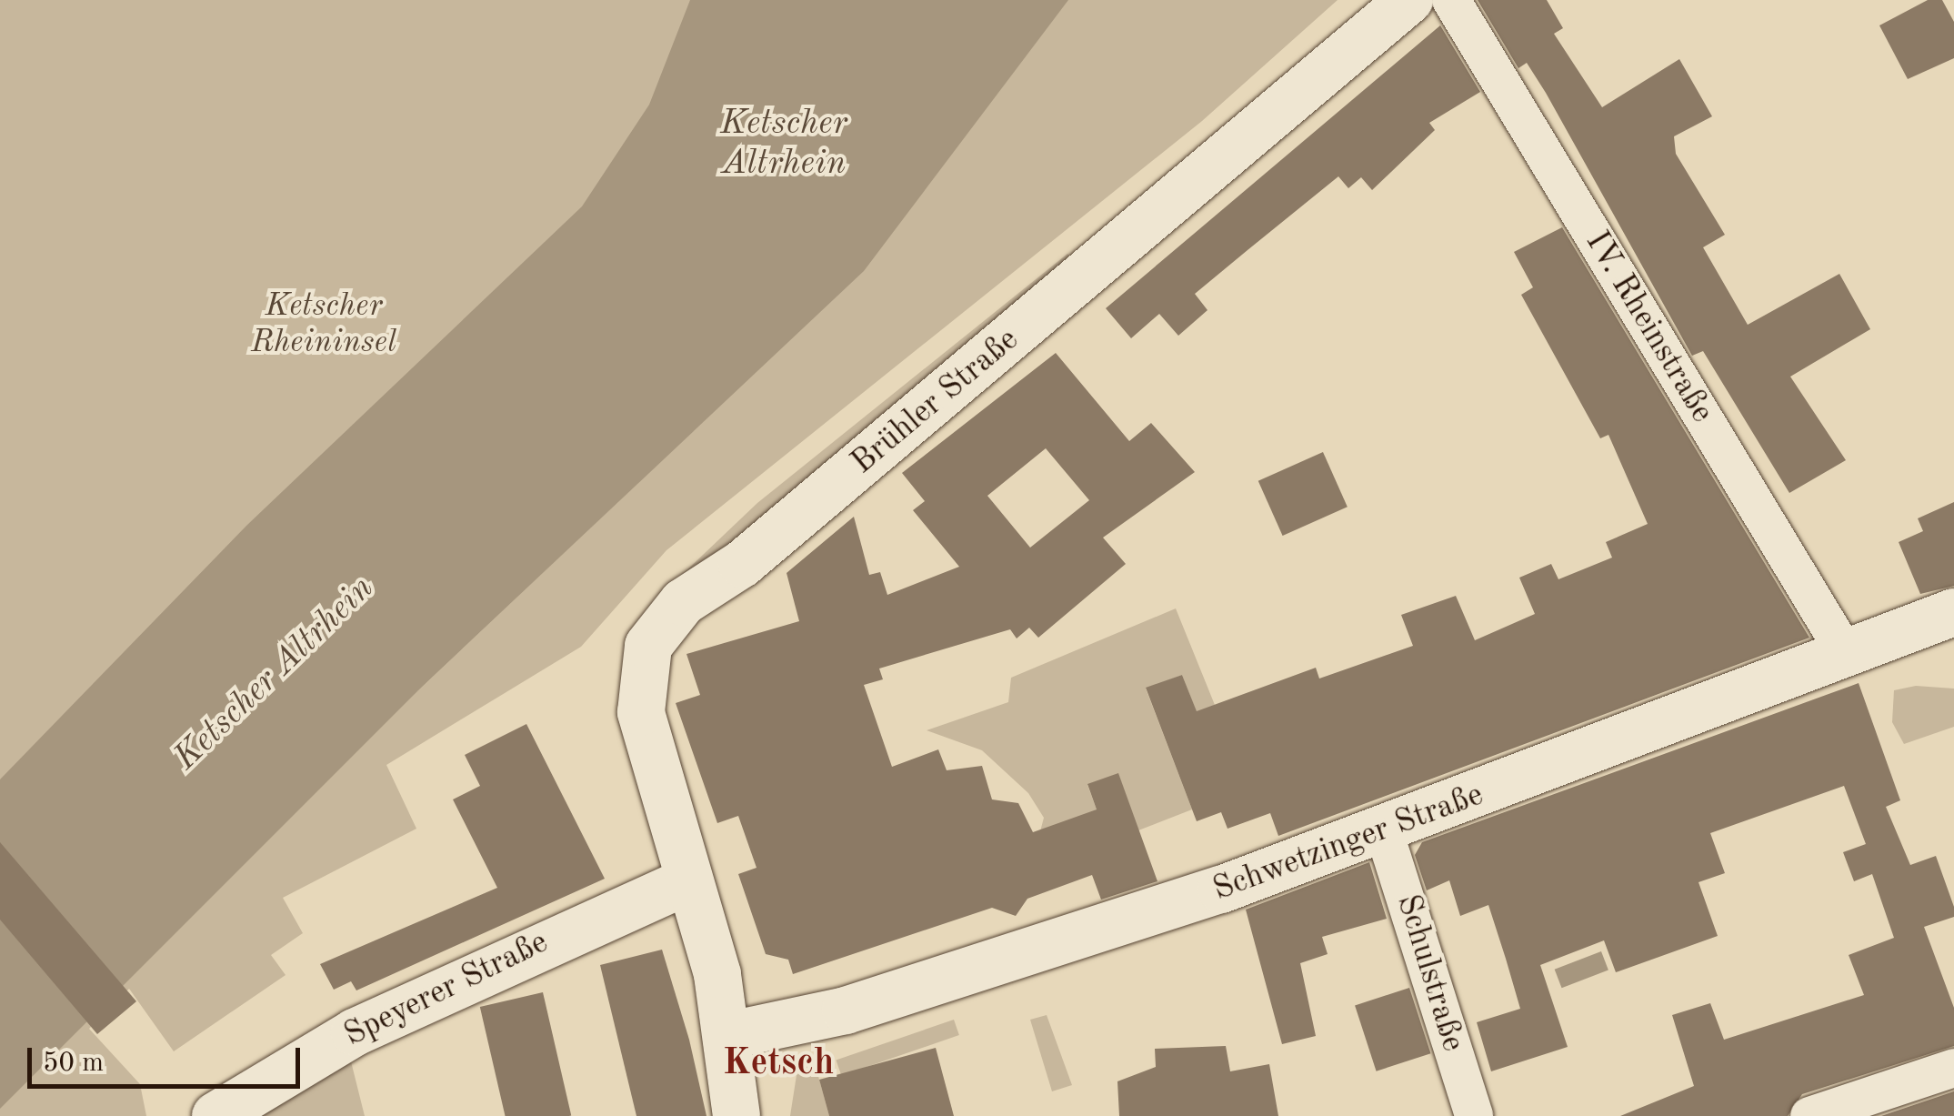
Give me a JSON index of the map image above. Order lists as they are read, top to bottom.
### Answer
{
  "streets": {
    "street": [
      "IV. Rheinstraße",
      "Brühler Straße",
      "Schwetzinger Straße",
      "Schulstraße",
      "Speyerer Straße"
    ]
  },
  "crossings": [
    ["IV. Rheinstraße", "Schwetzinger Straße"],
    ["Brühler Straße", "Schwetzinger Straße"],
    ["Brühler Straße", "Speyerer Straße"],
    ["Schwetzinger Straße", "Schulstraße"]
  ],
  "districts": ["Ketsch"],
  "water": ["Ketscher Altrhein"],
  "parks": ["Ketscher Rheininsel"],
  "scale_bar": "50 m"
}
